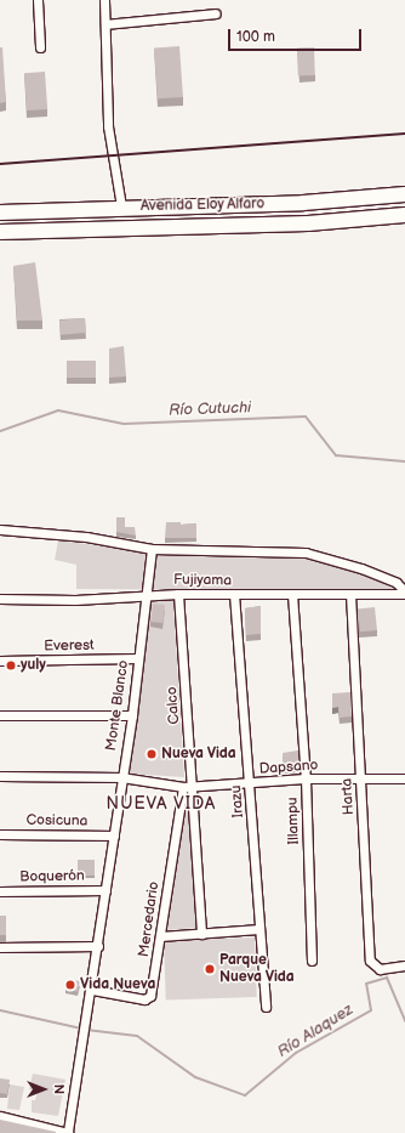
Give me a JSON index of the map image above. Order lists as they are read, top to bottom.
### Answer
{
  "streets": {
    "main road": ["Avenida Eloy Alfaro"],
    "street": [
      "Fujiyama",
      "Everest",
      "Monte Blanco",
      "Calco",
      "Dapsano",
      "Harta",
      "Irazu",
      "Cosicuna",
      "Illampu",
      "Boquerón",
      "Mercedario"
    ]
  },
  "crossings": [
    ["Fujiyama", "Monte Blanco"],
    ["Fujiyama", "Calco"],
    ["Fujiyama", "Harta"],
    ["Fujiyama", "Irazu"],
    ["Fujiyama", "Illampu"],
    ["Everest", "Monte Blanco"],
    ["Monte Blanco", "Dapsano"],
    ["Monte Blanco", "Cosicuna"],
    ["Monte Blanco", "Boquerón"],
    ["Monte Blanco", "Mercedario"],
    ["Calco", "Dapsano"],
    ["Calco", "Mercedario"],
    ["Dapsano", "Harta"],
    ["Dapsano", "Irazu"],
    ["Dapsano", "Illampu"],
    ["Dapsano", "Mercedario"]
  ],
  "districts": ["NUEVA VIDA"],
  "water": ["Río Cutuchi", "Río Alaquez"],
  "places": [
    "yuly",
    "Nueva Vida",
    "Parque Nueva Vida",
    "Vida Nueva"
  ],
  "scale_bar": "100 m",
  "north": "right"
}
